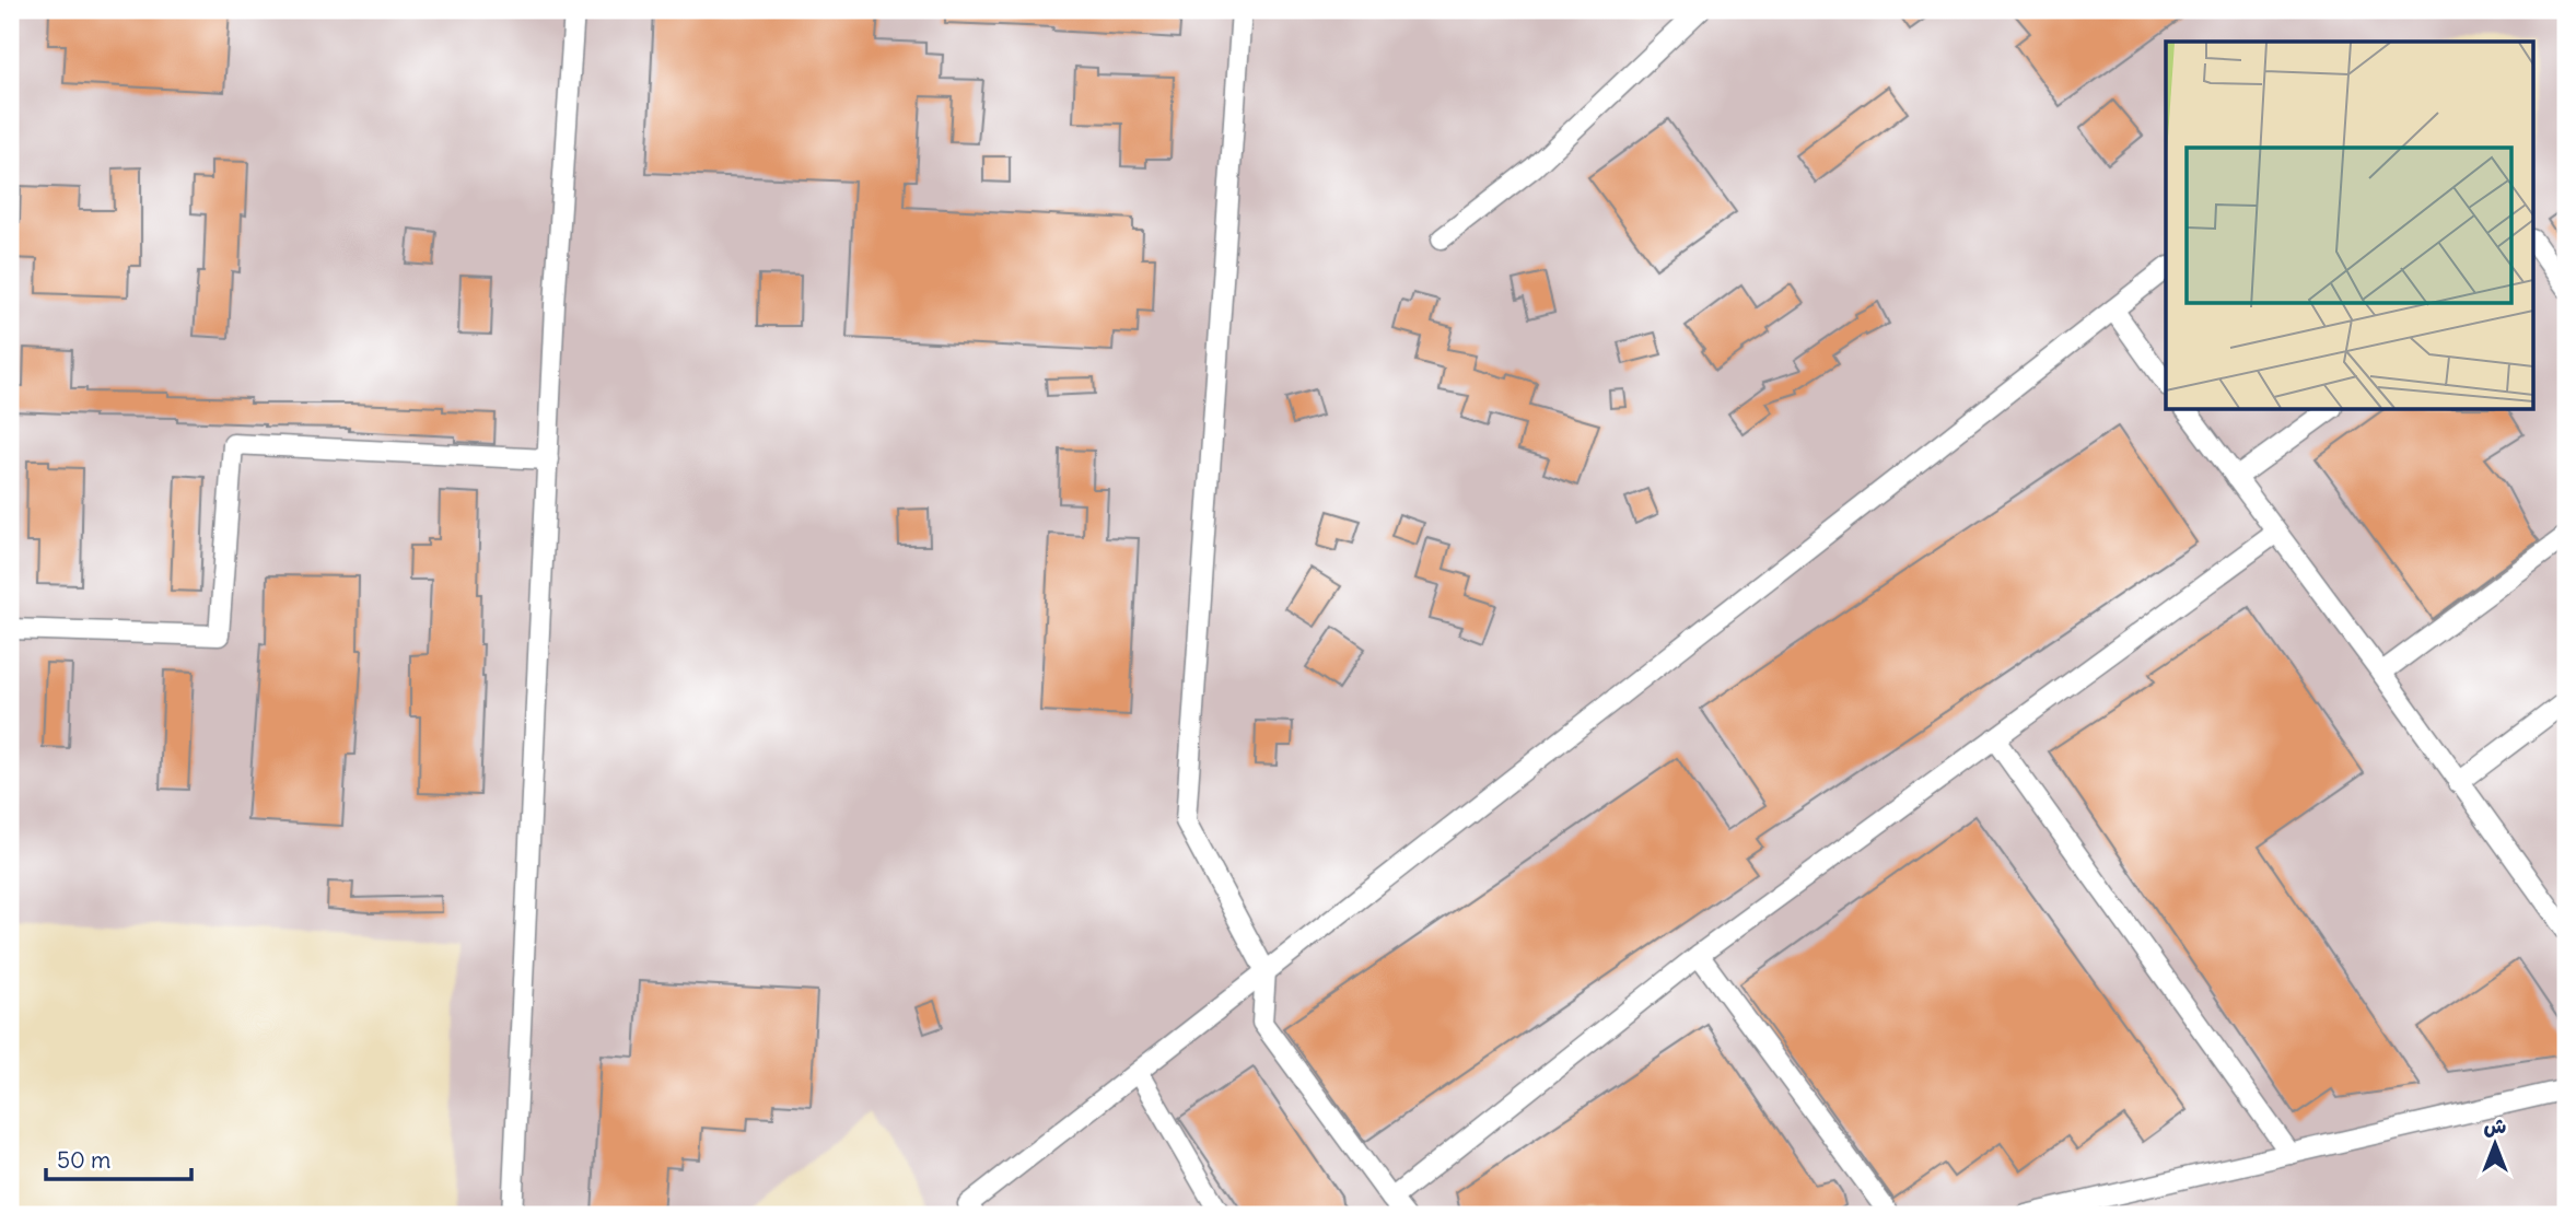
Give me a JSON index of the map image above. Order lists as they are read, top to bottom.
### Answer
{
  "scale_bar": "50 m",
  "north": "top"
}
